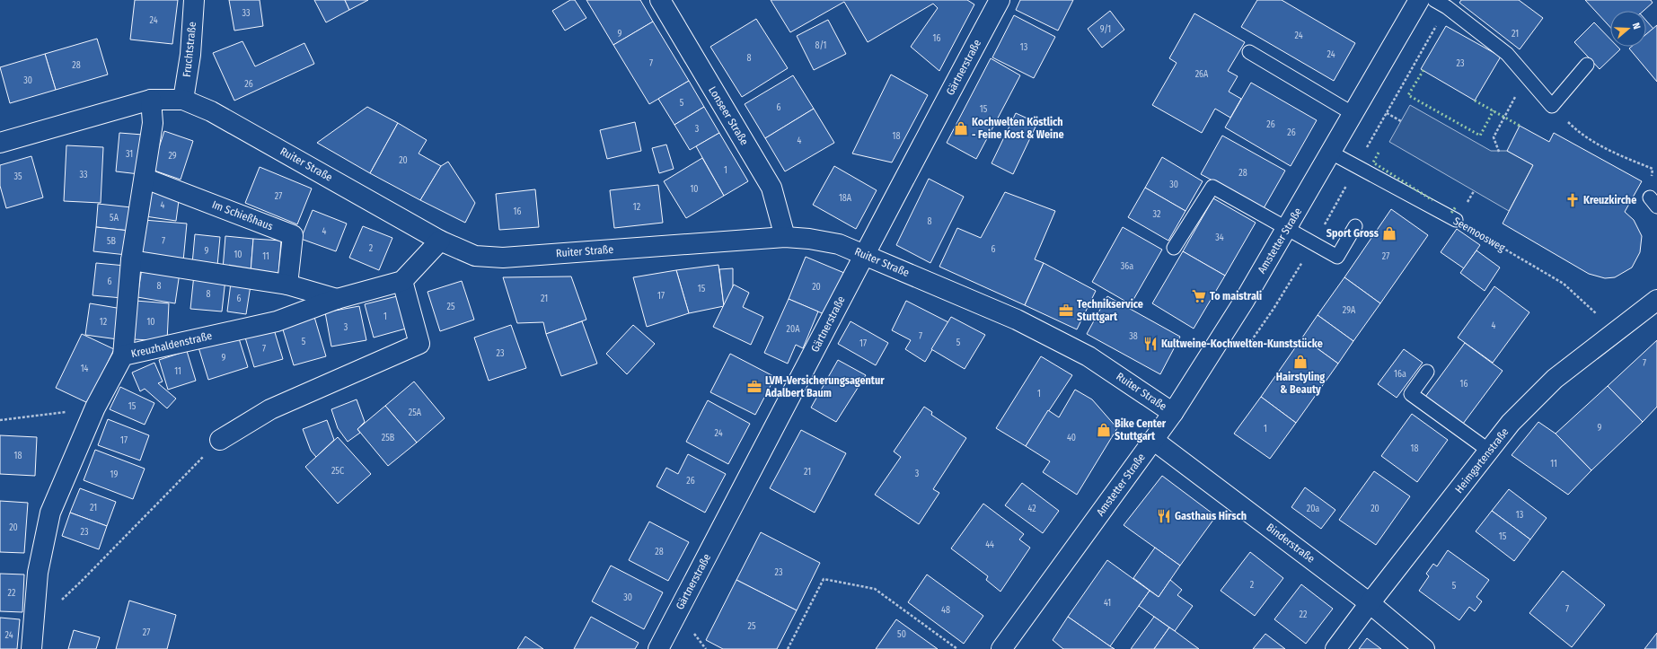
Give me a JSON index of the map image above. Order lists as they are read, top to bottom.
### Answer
{
  "streets": {
    "street": [
      "Fruchtstraße",
      "Gärtnerstraße",
      "Lonseer Straße",
      "Ruiter Straße",
      "Im Schießhaus",
      "Amstetter Straße",
      "Kreuzhaldenstraße",
      "Heimgartenstraße",
      "Binderstraße"
    ],
    "lane": ["Seemoosweg"]
  },
  "crossings": [
    ["Fruchtstraße", "Ruiter Straße"],
    ["Gärtnerstraße", "Ruiter Straße"],
    ["Lonseer Straße", "Ruiter Straße"],
    ["Ruiter Straße", "Amstetter Straße"],
    ["Seemoosweg", "Amstetter Straße"],
    ["Seemoosweg", "Heimgartenstraße"],
    ["Amstetter Straße", "Binderstraße"],
    ["Heimgartenstraße", "Binderstraße"]
  ],
  "places": {
    "shop": [
      "Kochwelten Köstlich - Feine Kost & Weine",
      "Sport Gross",
      "Hairstyling & Beauty",
      "Bike Center Stuttgart"
    ],
    "church": ["Kreuzkirche"],
    "supermarket": ["To maistrali"],
    "office": ["Technikservice Stuttgart", "LVM-Versicherungsagentur Adalbert Baum"],
    "restaurant": ["Kultweine-Kochwelten-Kunststücke", "Gasthaus Hirsch"]
  },
  "house_numbers": [
    "33",
    "24",
    "9/1",
    "9",
    "21",
    "24",
    "16",
    "8/1",
    "13",
    "24",
    "8",
    "7",
    "23",
    "28",
    "26A",
    "30",
    "26",
    "5",
    "6",
    "15",
    "26",
    "3",
    "26",
    "18",
    "4",
    "31",
    "29",
    "20",
    "1",
    "28",
    "33",
    "35",
    "30",
    "10",
    "27",
    "18A",
    "4",
    "12",
    "16",
    "32",
    "5A",
    "8",
    "4",
    "34",
    "5B",
    "7",
    "2",
    "6",
    "9",
    "10",
    "11",
    "27",
    "36a",
    "6",
    "8",
    "20",
    "15",
    "8",
    "17",
    "6",
    "21",
    "25",
    "29A",
    "1",
    "12",
    "10",
    "4",
    "3",
    "20A",
    "7",
    "38",
    "5",
    "5",
    "17",
    "7",
    "23",
    "9",
    "7",
    "14",
    "11",
    "16a",
    "16",
    "1",
    "15",
    "25A",
    "9",
    "1",
    "24",
    "25B",
    "40",
    "17",
    "18",
    "18",
    "11",
    "25C",
    "21",
    "3",
    "19",
    "26",
    "21",
    "42",
    "20a",
    "20",
    "13",
    "20",
    "23",
    "15",
    "44",
    "28",
    "23",
    "2",
    "5",
    "22",
    "30",
    "41",
    "7",
    "48",
    "22",
    "25",
    "27",
    "50",
    "24"
  ],
  "north": "right"
}
